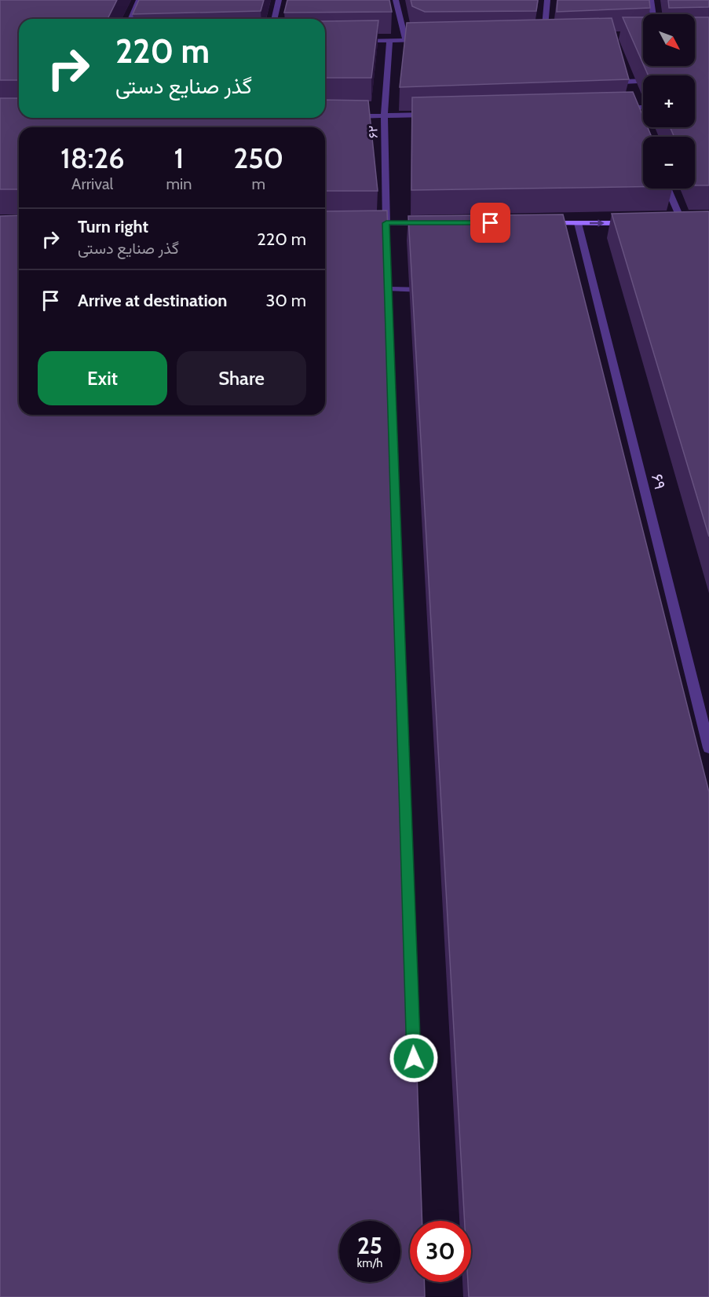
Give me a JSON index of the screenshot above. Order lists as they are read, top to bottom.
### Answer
{
  "streets": {
    "street": ["۶۲", "۶۹"]
  },
  "north": "bottom right",
  "page": {
    "map_buttons": ["+", "−"],
    "turn": ["220 m", "گذر صنایع دستی"],
    "eta": [
      "18:26",
      "Arrival",
      "1",
      "min",
      "250",
      "m"
    ],
    "list": [
      {
        "name": "Turn right",
        "note": "گذر صنایع دستی",
        "value": "220 m"
      },
      {
        "name": "Arrive at destination",
        "value": "30 m"
      }
    ],
    "buttons": ["Exit", "Share"],
    "speed": "25 km/h",
    "limit": "30"
  }
}
